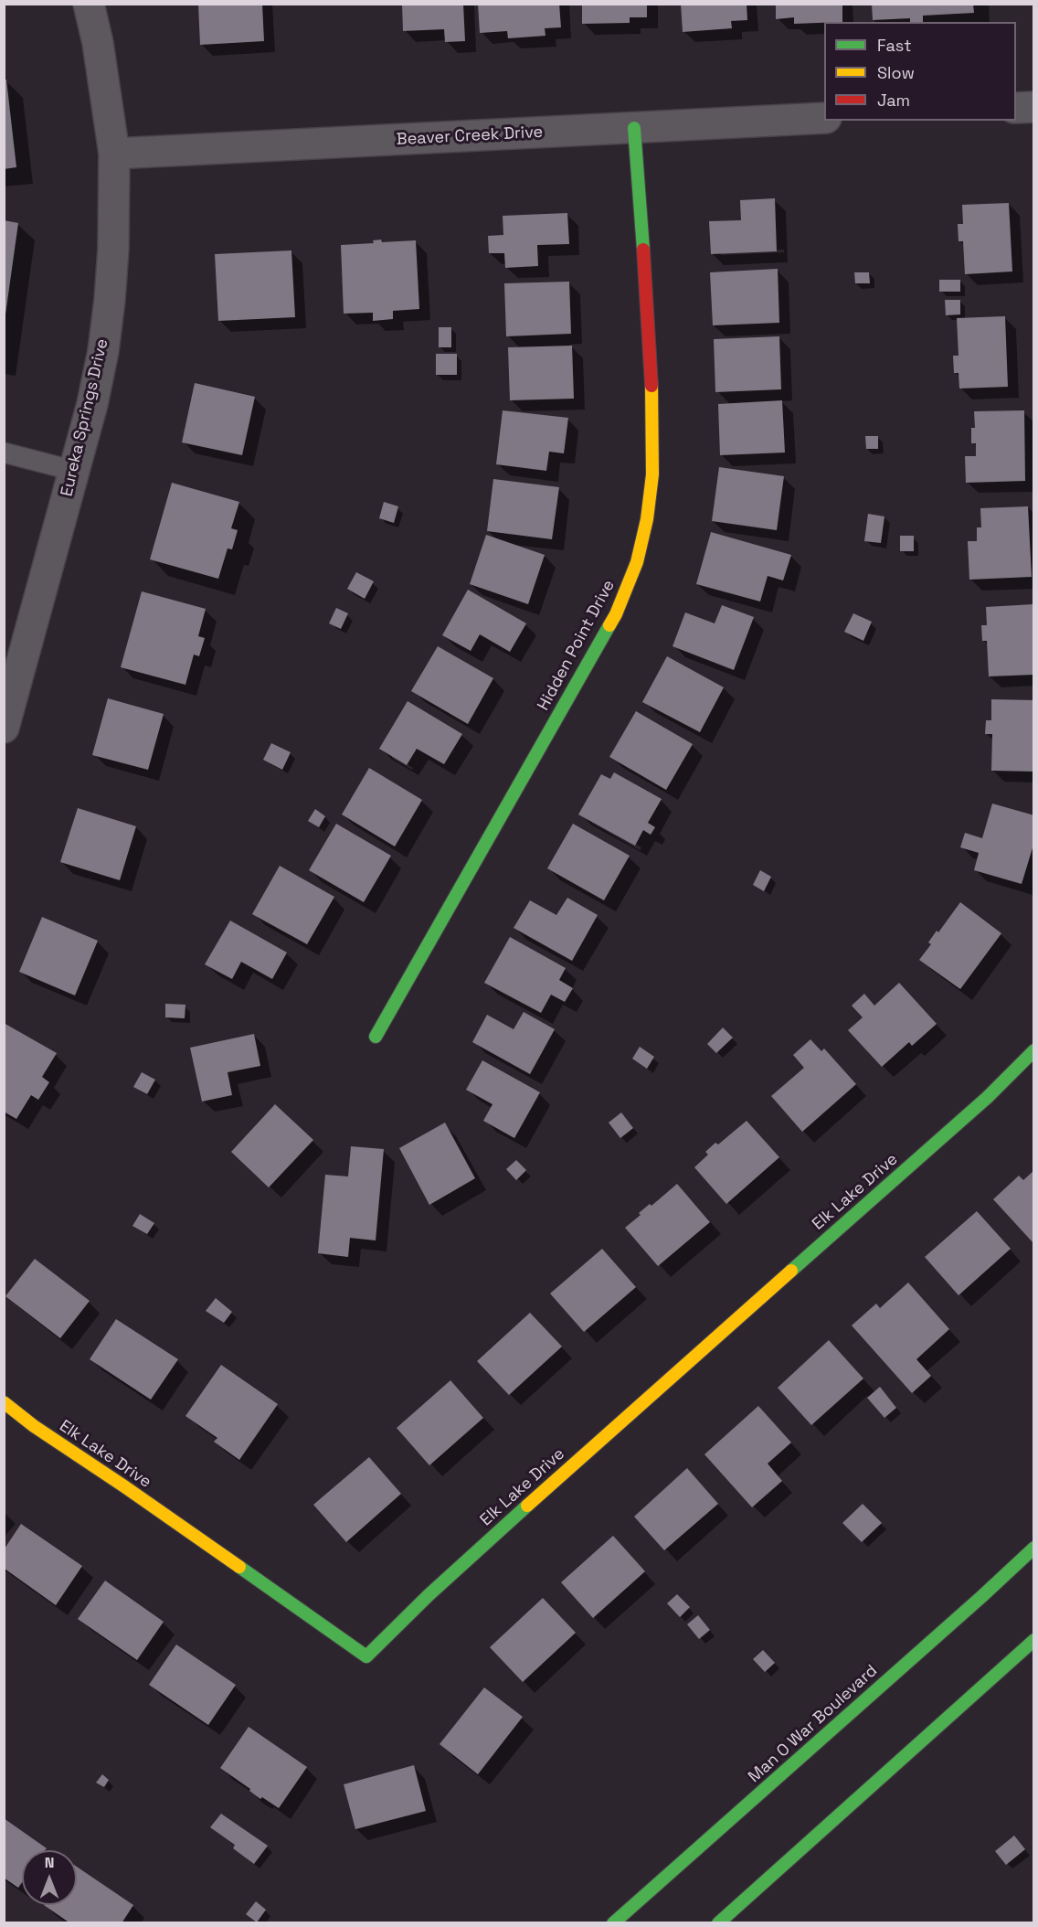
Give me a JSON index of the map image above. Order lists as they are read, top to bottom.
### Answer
{
  "streets": {
    "street": [
      "Beaver Creek Drive",
      "Eureka Springs Drive",
      "Hidden Point Drive",
      "Elk Lake Drive",
      "Man O War Boulevard"
    ]
  },
  "crossings": [
    ["Beaver Creek Drive", "Eureka Springs Drive"],
    ["Beaver Creek Drive", "Hidden Point Drive"]
  ],
  "legend": ["Fast", "Slow", "Jam"],
  "north": "top"
}
